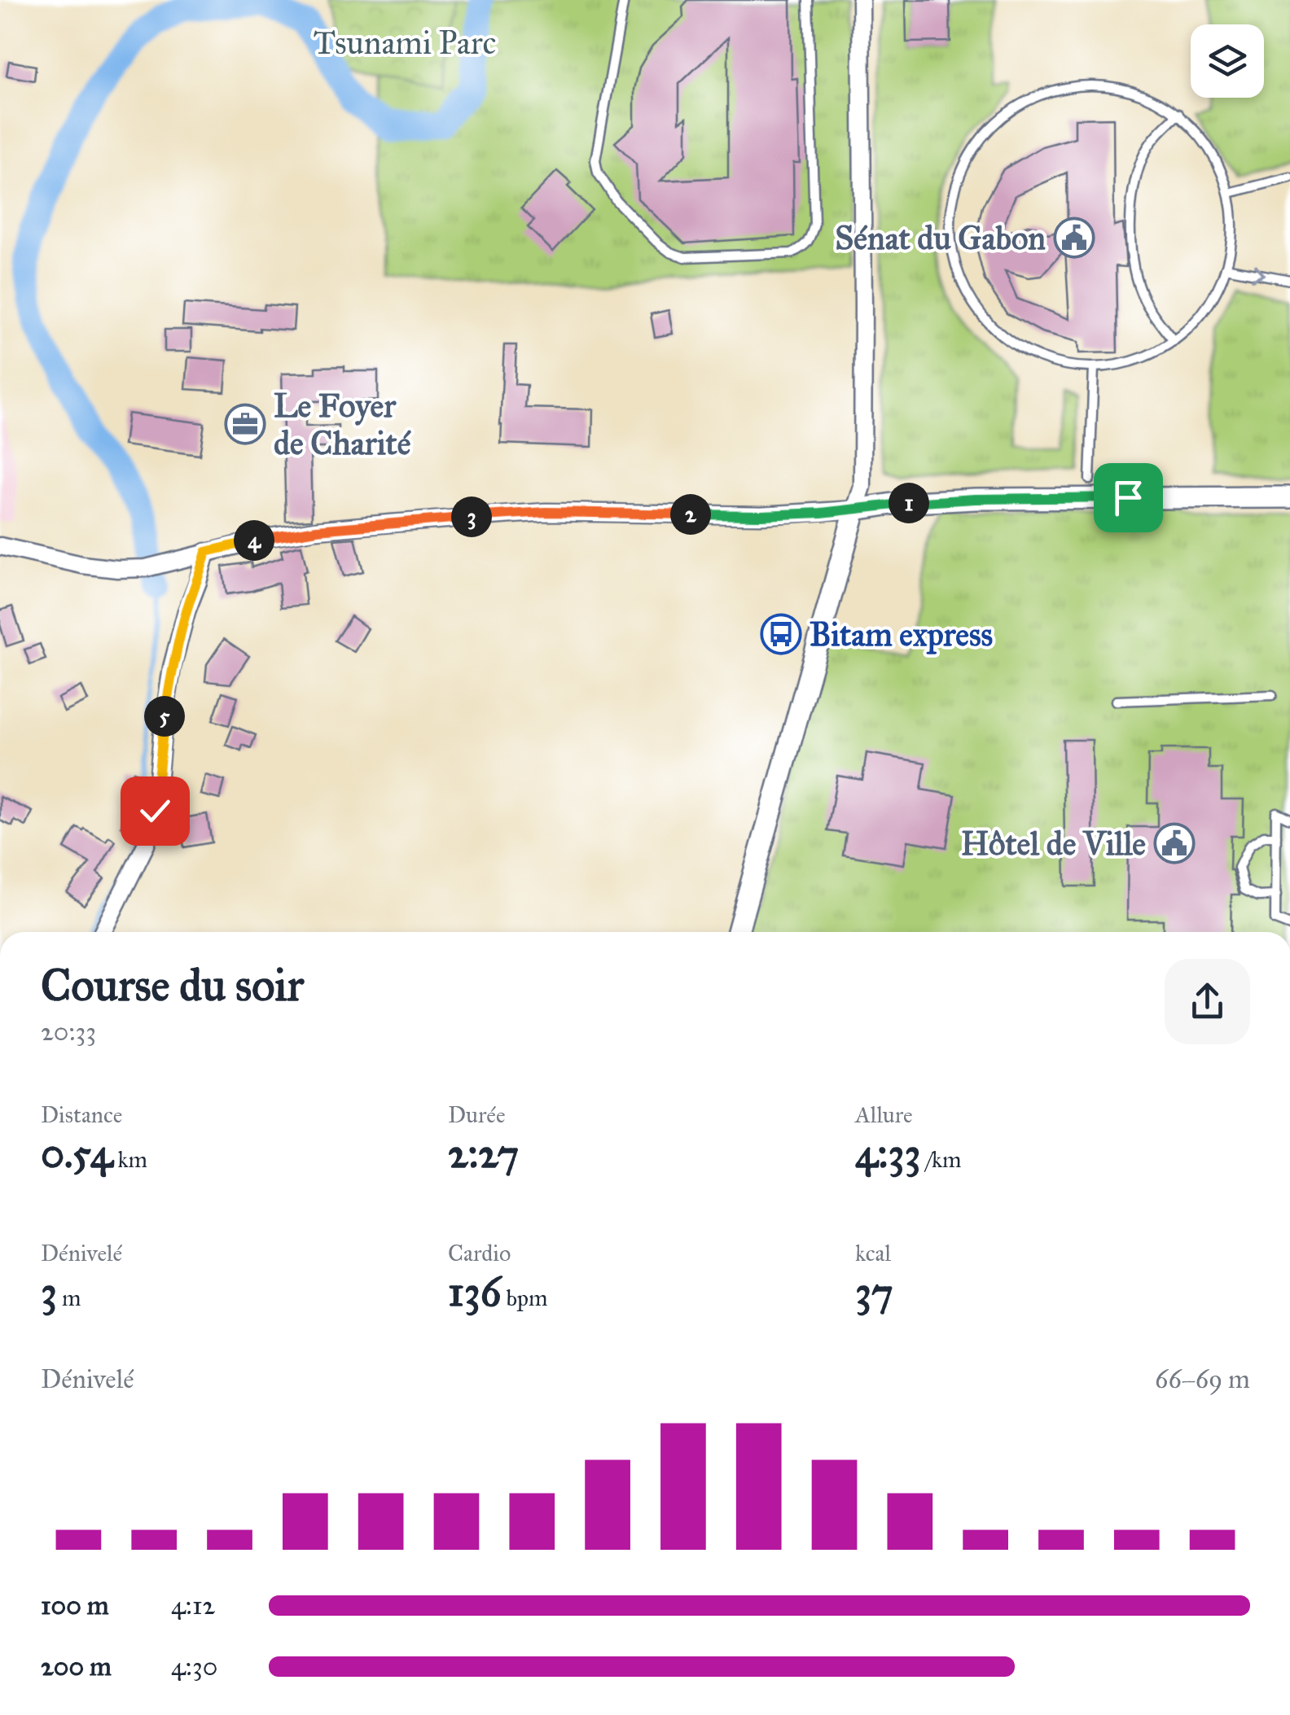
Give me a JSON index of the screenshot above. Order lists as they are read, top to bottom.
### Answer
{
  "parks": ["Tsunami Parc"],
  "places": {
    "public building": ["Sénat du Gabon", "Hôtel de Ville"],
    "office": ["Le Foyer de Charité"],
    "bus stop": ["Bitam express"]
  },
  "page": {
    "pins": [
      "1",
      "2",
      "3",
      "4",
      "5"
    ],
    "heading": ["Course du soir", "20:33"],
    "stats": [
      ["Distance", "0.54 km"],
      ["Durée", "2:27"],
      ["Allure", "4:33 /km"],
      ["Dénivelé", "3 m"],
      ["Cardio", "136 bpm"],
      ["kcal", "37"]
    ],
    "chart": ["Dénivelé", "66–69 m"],
    "list": [
      {
        "name": "100 m",
        "note": "4:12"
      },
      {
        "name": "200 m",
        "note": "4:30"
      }
    ]
  }
}
